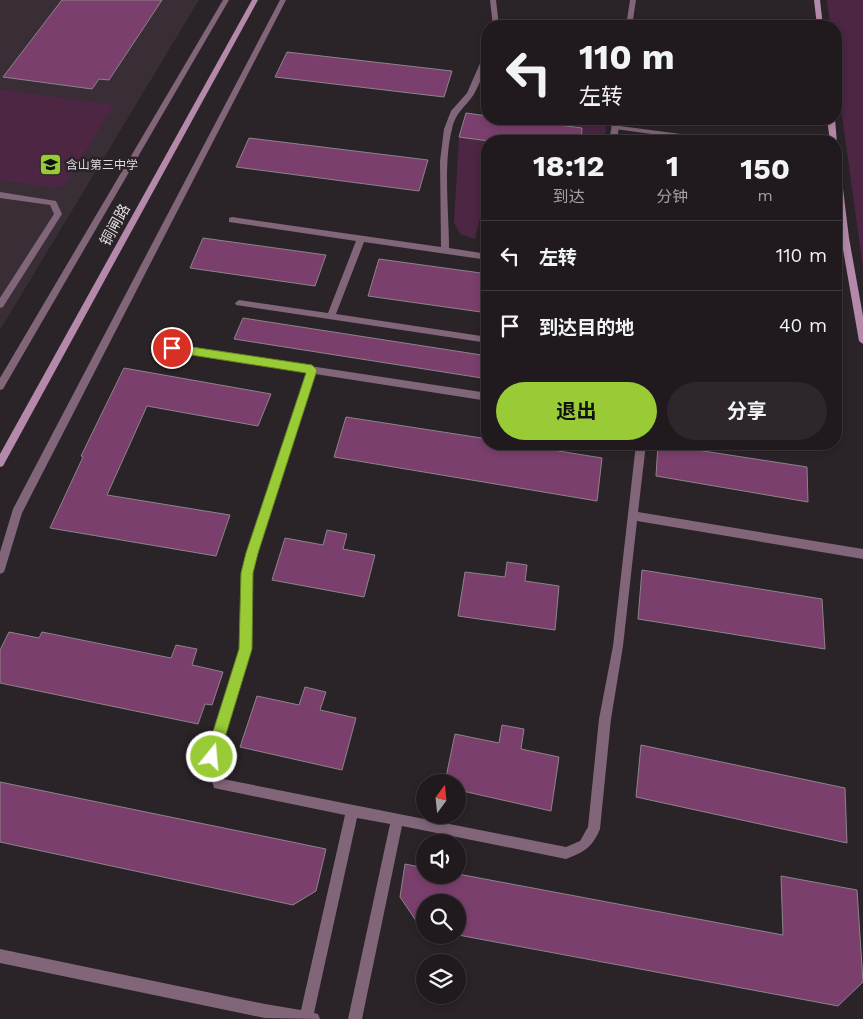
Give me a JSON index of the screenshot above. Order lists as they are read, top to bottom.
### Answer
{
  "streets": {
    "main road": ["铜闸路"]
  },
  "places": {
    "school or university": ["含山第三中学"]
  },
  "north": "top",
  "page": {
    "turn": ["110 m", "左转"],
    "eta": [
      "18:12",
      "到达",
      "1",
      "分钟",
      "150",
      "m"
    ],
    "list": [
      {
        "name": "左转",
        "value": "110 m"
      },
      {
        "name": "到达目的地",
        "value": "40 m"
      }
    ],
    "buttons": ["退出", "分享"]
  }
}
